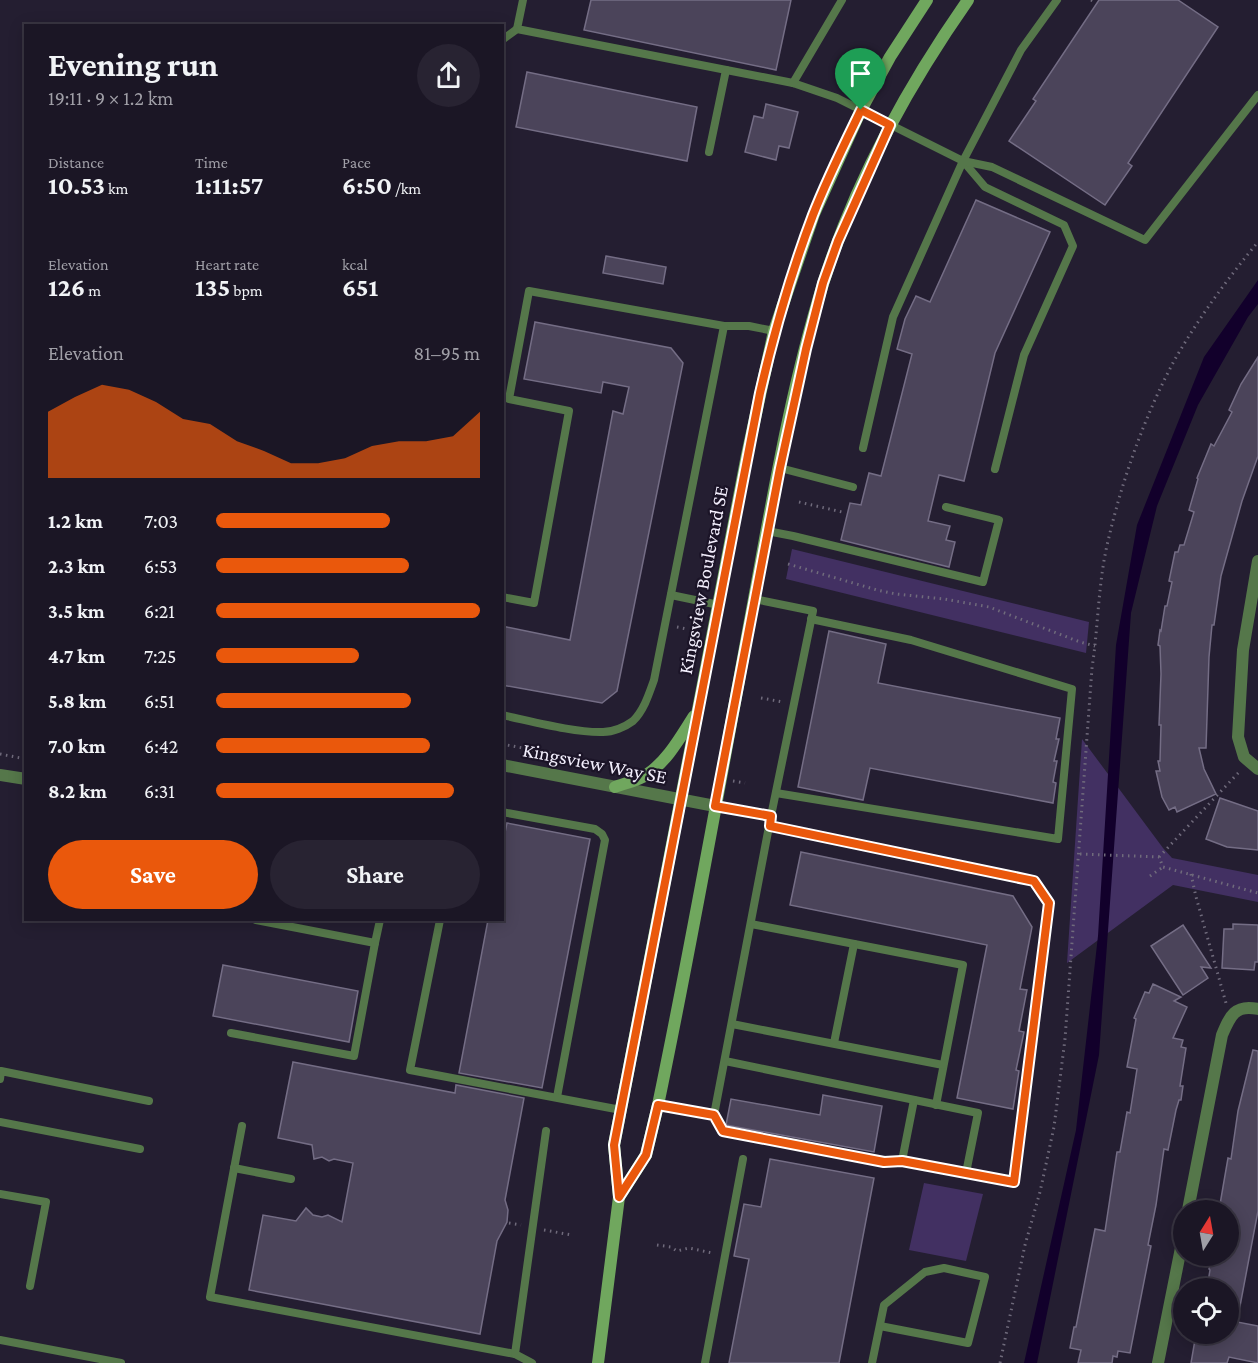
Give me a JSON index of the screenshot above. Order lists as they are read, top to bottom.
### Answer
{
  "streets": {
    "main road": ["Kingsview Boulevard SE"],
    "street": ["Kingsview Way SE"]
  },
  "crossings": [
    ["Kingsview Boulevard SE", "Kingsview Way SE"]
  ],
  "north": "top",
  "page": {
    "heading": ["Evening run", "19:11 · 9 × 1.2 km"],
    "stats": [
      ["Distance", "10.53 km"],
      ["Time", "1:11:57"],
      ["Pace", "6:50 /km"],
      ["Elevation", "126 m"],
      ["Heart rate", "135 bpm"],
      ["kcal", "651"]
    ],
    "chart": ["Elevation", "81–95 m"],
    "list": [
      {
        "name": "1.2 km",
        "note": "7:03"
      },
      {
        "name": "2.3 km",
        "note": "6:53"
      },
      {
        "name": "3.5 km",
        "note": "6:21"
      },
      {
        "name": "4.7 km",
        "note": "7:25"
      },
      {
        "name": "5.8 km",
        "note": "6:51"
      },
      {
        "name": "7.0 km",
        "note": "6:42"
      },
      {
        "name": "8.2 km",
        "note": "6:31"
      }
    ],
    "buttons": ["Save", "Share"]
  }
}
